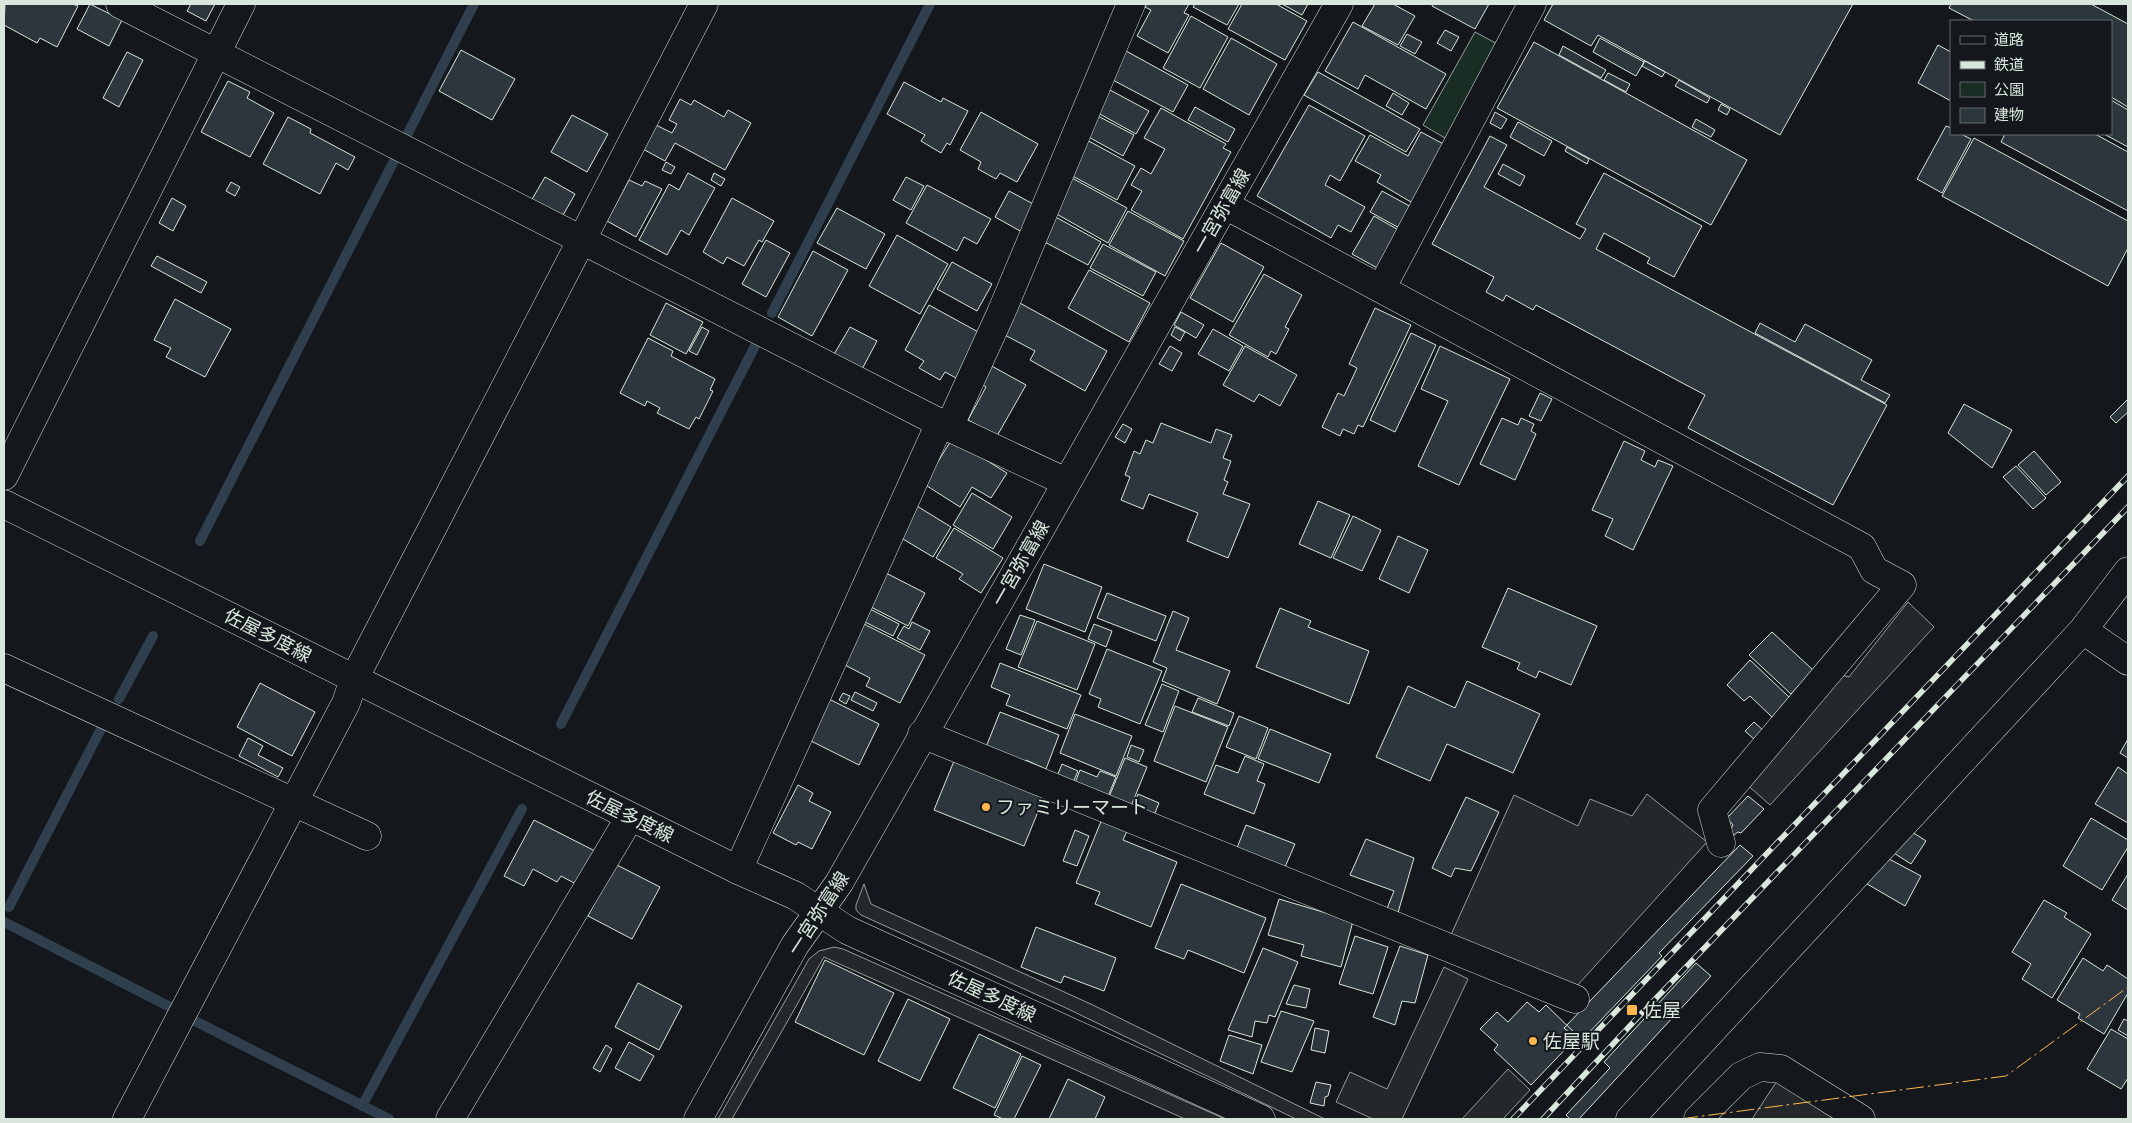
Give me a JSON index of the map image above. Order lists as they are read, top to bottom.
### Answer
{
  "streets": {
    "street": ["一宮弥富線", "佐屋多度線"]
  },
  "crossings": [
    ["一宮弥富線", "佐屋多度線"]
  ],
  "places": {
    "other": ["ファミリーマート", "佐屋駅"],
    "transit": ["佐屋"]
  },
  "legend": [
    "道路",
    "鉄道",
    "公園",
    "建物"
  ]
}
